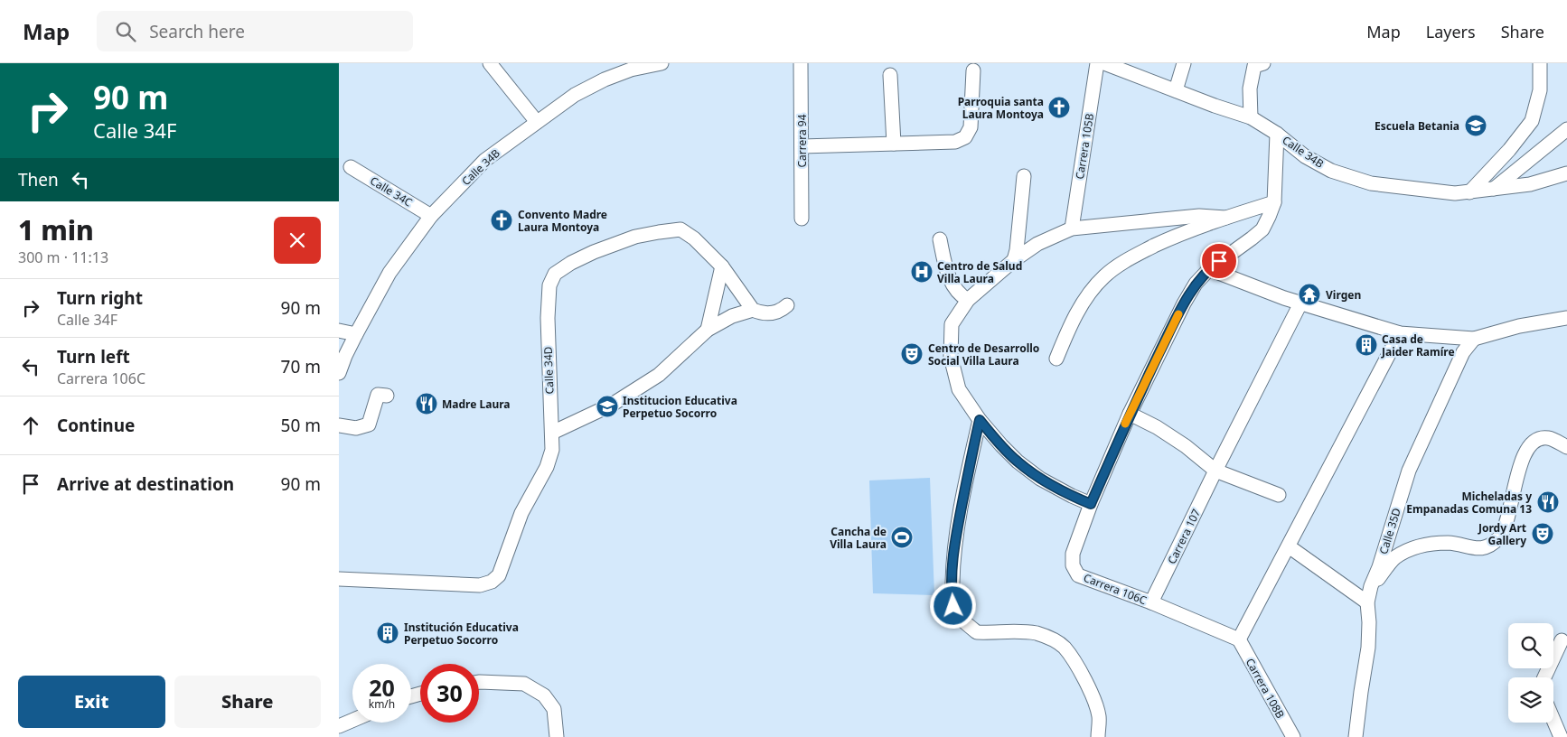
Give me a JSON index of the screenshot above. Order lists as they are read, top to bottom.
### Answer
{
  "streets": {
    "street": [
      "Carrera 94",
      "Carrera 105B",
      "Calle 34B",
      "Calle 34C",
      "Calle 34D",
      "Calle 35D",
      "Carrera 107",
      "Carrera 106C",
      "Carrera 108B"
    ]
  },
  "crossings": [
    ["Calle 34B", "Calle 34C"],
    ["Calle 34B", "Carrera 106C"],
    ["Carrera 107", "Carrera 106C"],
    ["Carrera 106C", "Carrera 108B"]
  ],
  "places": {
    "church": ["Parroquia santa Laura Montoya", "Convento Madre Laura Montoya"],
    "school or university": ["Escuela Betania", "Institucion Educativa Perpetuo Socorro"],
    "hospital": ["Centro de Salud Villa Laura"],
    "temple": ["Virgen"],
    "building": ["Casa de Jaider Ramíre", "Institución Educativa Perpetuo Socorro"],
    "theatre": ["Centro de Desarrollo Social Villa Laura", "Jordy Art Gallery"],
    "restaurant": ["Madre Laura", "Micheladas y Empanadas Comuna 13"],
    "sports": ["Cancha de Villa Laura"]
  },
  "page": {
    "header": "Map",
    "search": "Search here",
    "nav": ["Map", "Layers", "Share"],
    "turn": ["90 m", "Calle 34F"],
    "then": "Then",
    "heading": ["1 min", "300 m · 11:13"],
    "list": [
      {
        "name": "Turn right",
        "note": "Calle 34F",
        "value": "90 m"
      },
      {
        "name": "Turn left",
        "note": "Carrera 106C",
        "value": "70 m"
      },
      {
        "name": "Continue",
        "value": "50 m"
      },
      {
        "name": "Arrive at destination",
        "value": "90 m"
      }
    ],
    "speed": "20 km/h",
    "limit": "30",
    "buttons": ["Exit", "Share"]
  }
}
